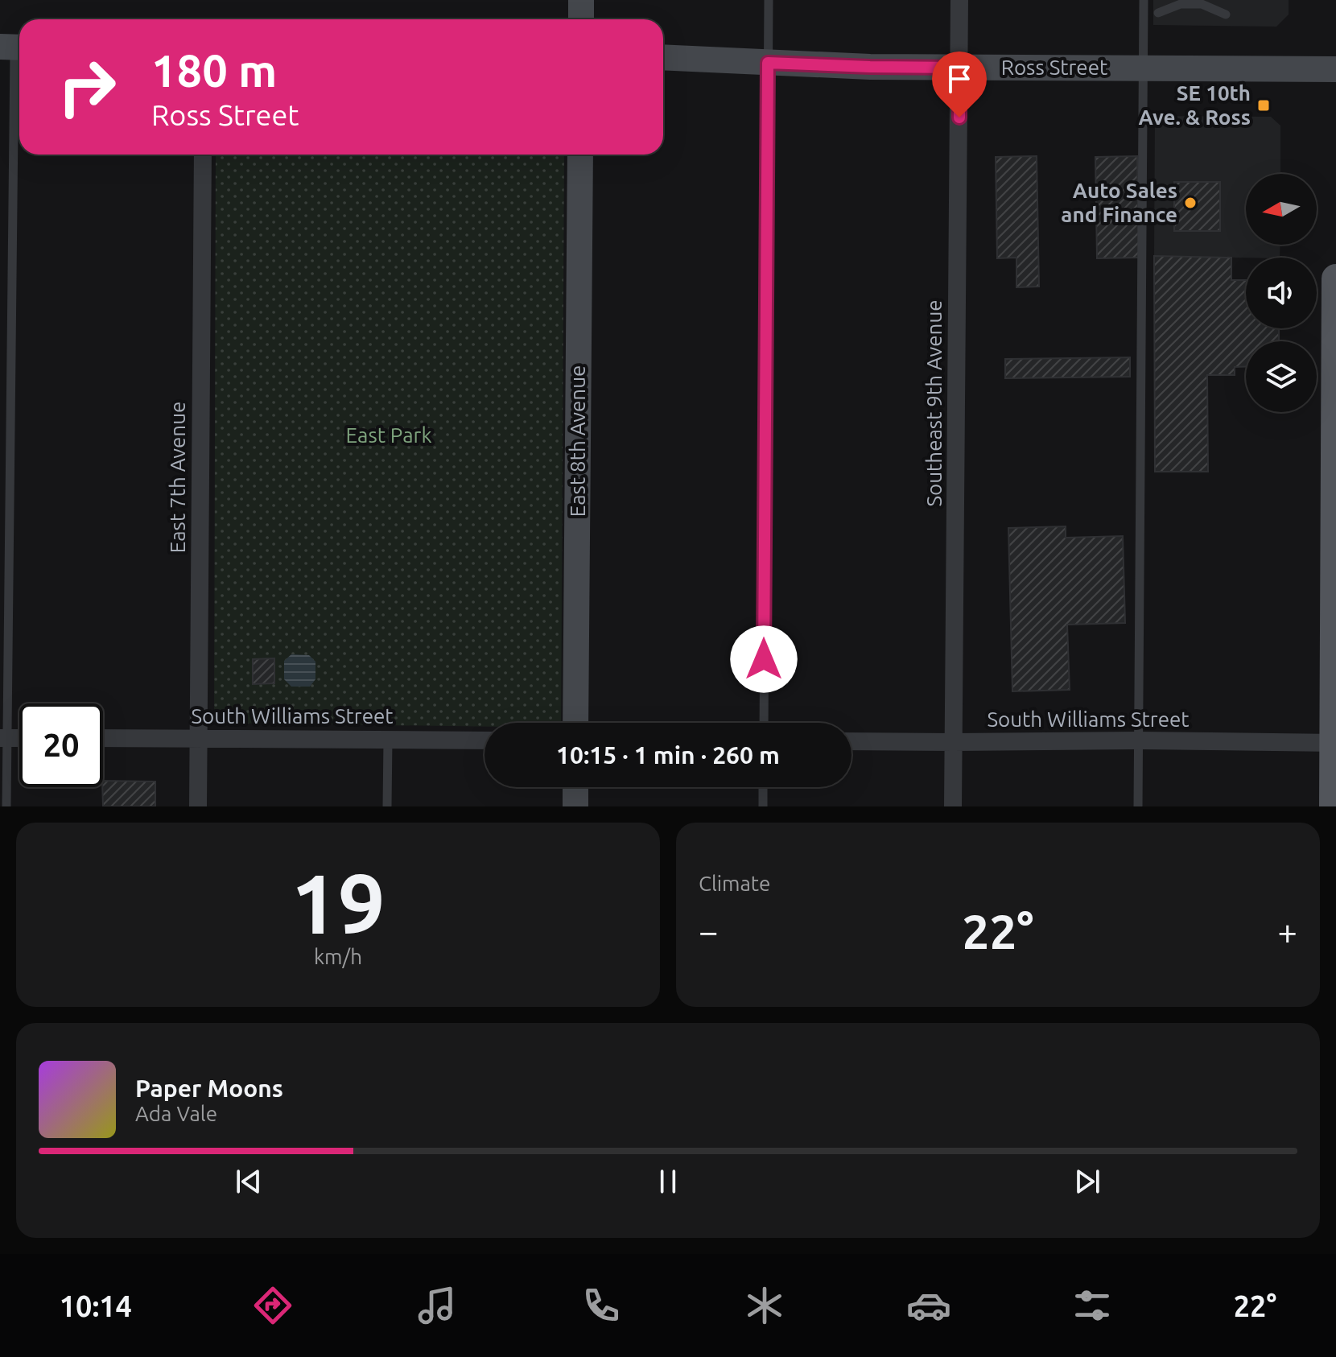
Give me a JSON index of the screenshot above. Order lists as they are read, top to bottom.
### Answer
{
  "streets": {
    "main road": ["Ross Street", "East 8th Avenue"],
    "street": ["Southeast 9th Avenue", "East 7th Avenue", "South Williams Street"]
  },
  "crossings": [
    ["Ross Street", "Southeast 9th Avenue"],
    ["Southeast 9th Avenue", "South Williams Street"],
    ["East 7th Avenue", "South Williams Street"]
  ],
  "parks": ["East Park"],
  "places": {
    "transit": ["SE 10th Ave. & Ross"],
    "other": ["Auto Sales and Finance"]
  },
  "north": "left",
  "page": {
    "turn": ["180 m", "Ross Street"],
    "limit": "20",
    "trip": "10:15 · 1 min · 260 m",
    "tile": [
      ["19", "km/h"],
      "Climate"
    ],
    "heat": ["−", "22°", "+"],
    "song": ["Paper Moons", "Ada Vale"],
    "tabs": ["10:14", "22°"]
  }
}
